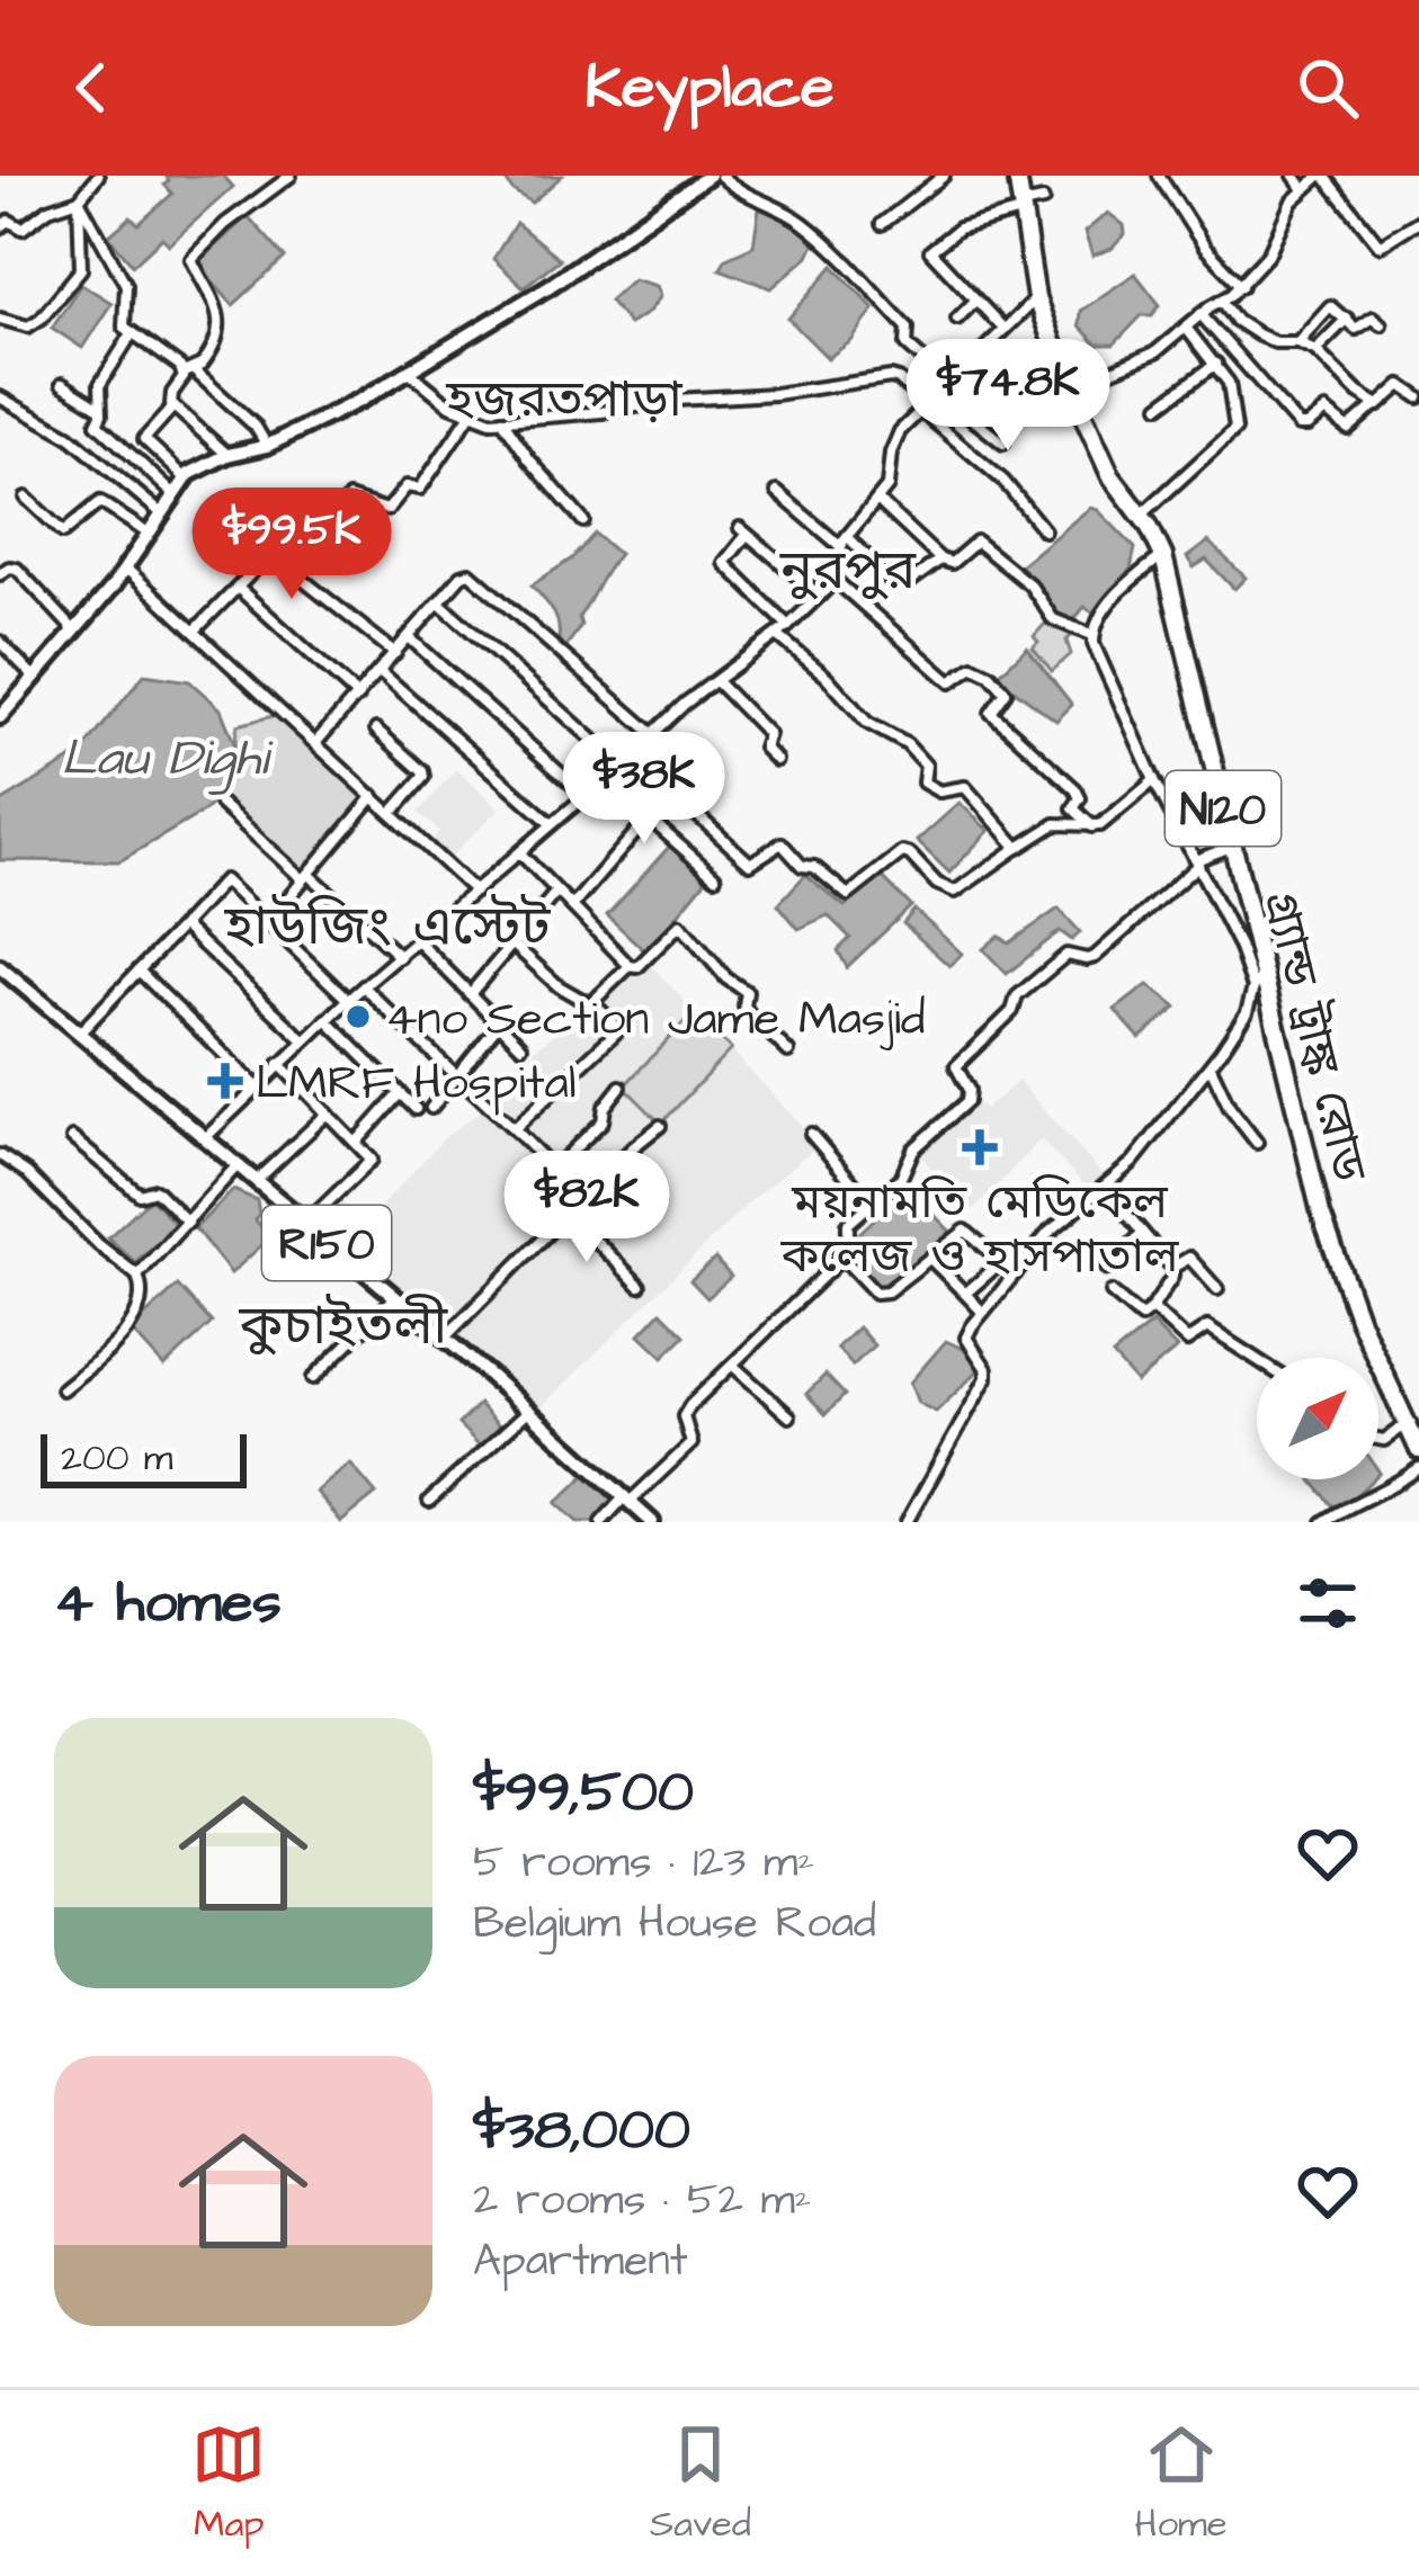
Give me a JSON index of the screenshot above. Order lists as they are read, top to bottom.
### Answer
{
  "streets": {
    "highway": ["N120", "গ্র্যান্ড ট্রাঙ্ক রোড"],
    "main road": ["R150"]
  },
  "districts": [
    "হজরতপাড়া",
    "নুরপুর",
    "হাউজিং এস্টেট",
    "কুচাইতলী"
  ],
  "water": ["Lau Dighi"],
  "places": {
    "other": ["4no Section Jame Masjid"],
    "health": ["LMRF Hospital", "ময়নামতি মেডিকেল কলেজ ও হাসপাতাল"]
  },
  "scale_bar": "200 m",
  "north": "top right",
  "page": {
    "header": "Keyplace",
    "price": [
      "$74.8K",
      "$99.5K",
      "$38K",
      "$82K"
    ],
    "scale": "200 m",
    "heading": "4 homes",
    "list": [
      {
        "name": "$99,500",
        "note": "5 rooms · 123 m² · Belgium House Road"
      },
      {
        "name": "$38,000",
        "note": "2 rooms · 52 m² · Apartment"
      }
    ],
    "tabs": ["Map", "Saved", "Home"]
  }
}
